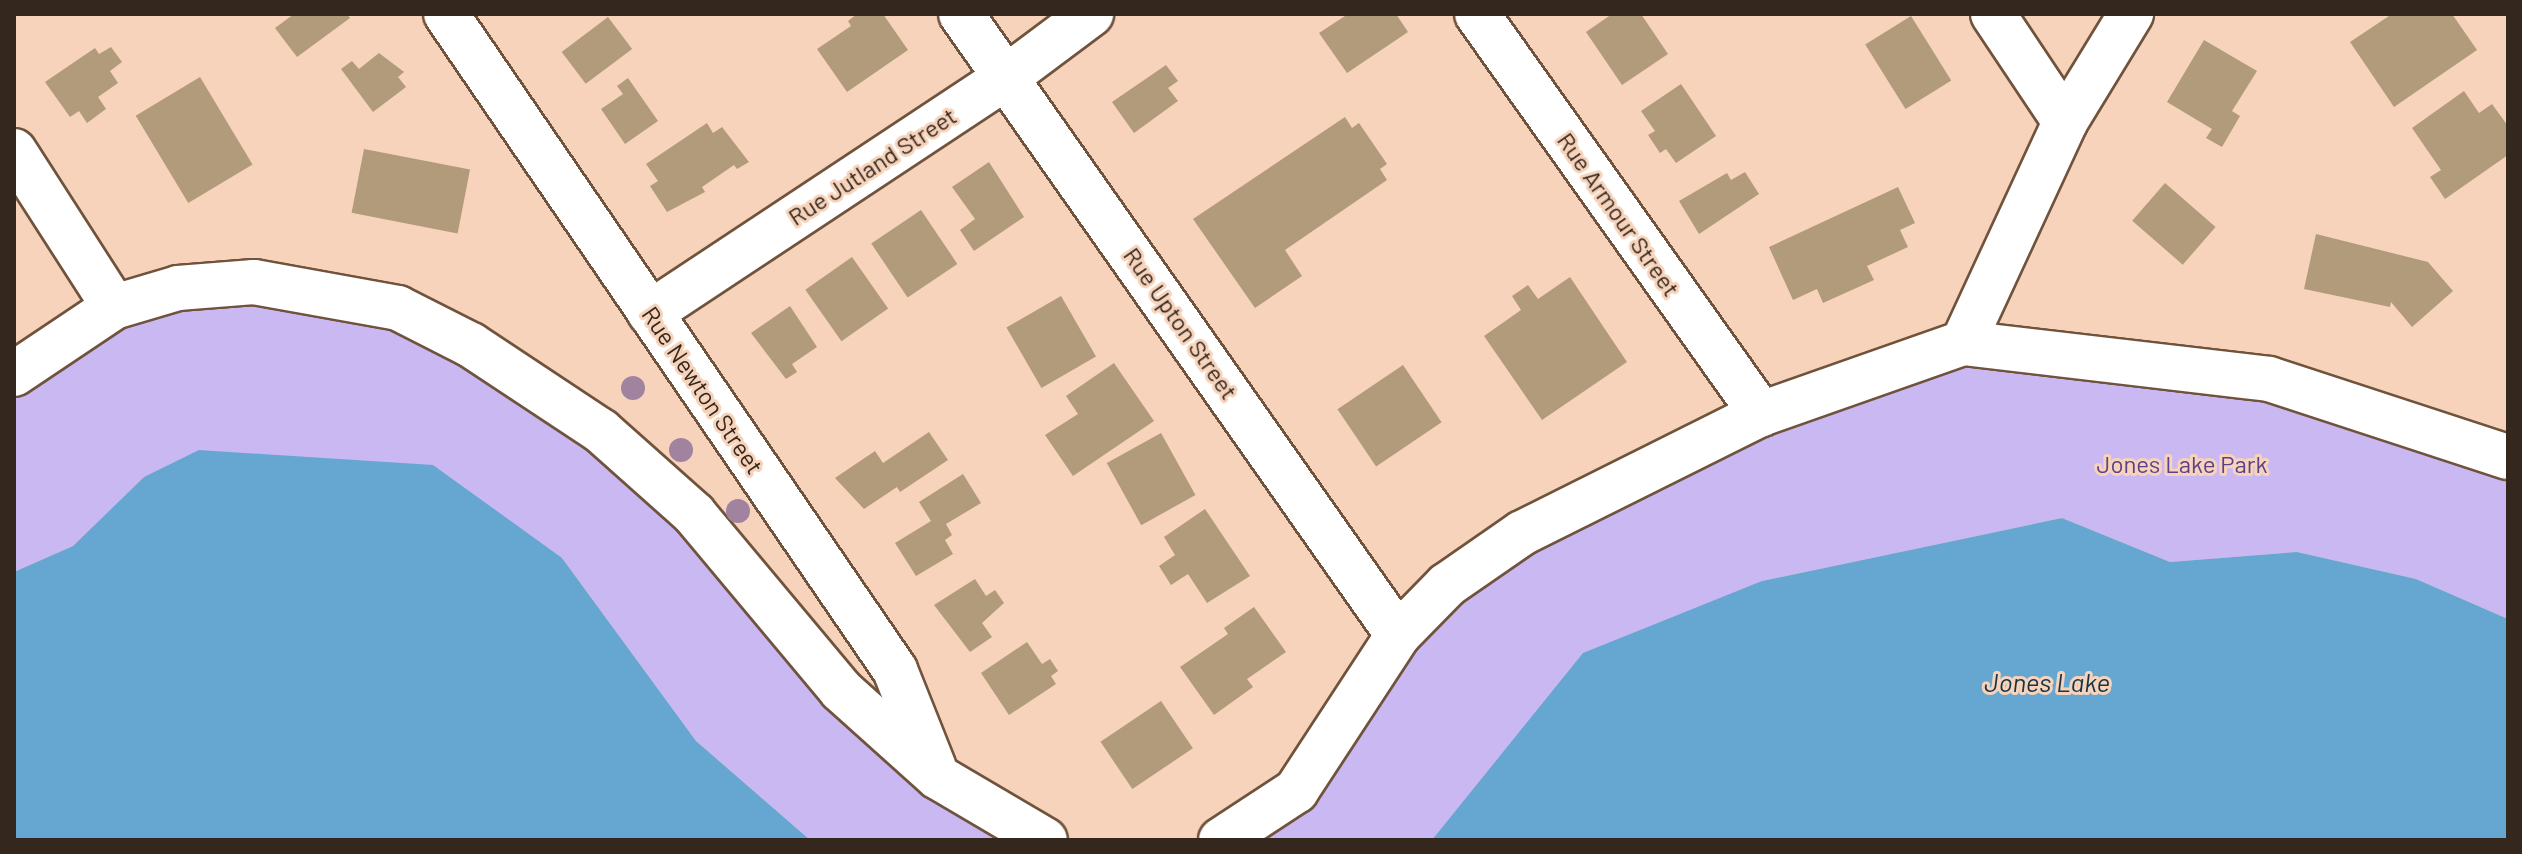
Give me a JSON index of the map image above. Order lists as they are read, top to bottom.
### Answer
{
  "streets": {
    "street": [
      "Rue Jutland Street",
      "Rue Armour Street",
      "Rue Upton Street",
      "Rue Newton Street"
    ]
  },
  "crossings": [
    ["Rue Jutland Street", "Rue Upton Street"],
    ["Rue Jutland Street", "Rue Newton Street"]
  ],
  "water": ["Jones Lake"],
  "parks": ["Jones Lake Park"]
}
